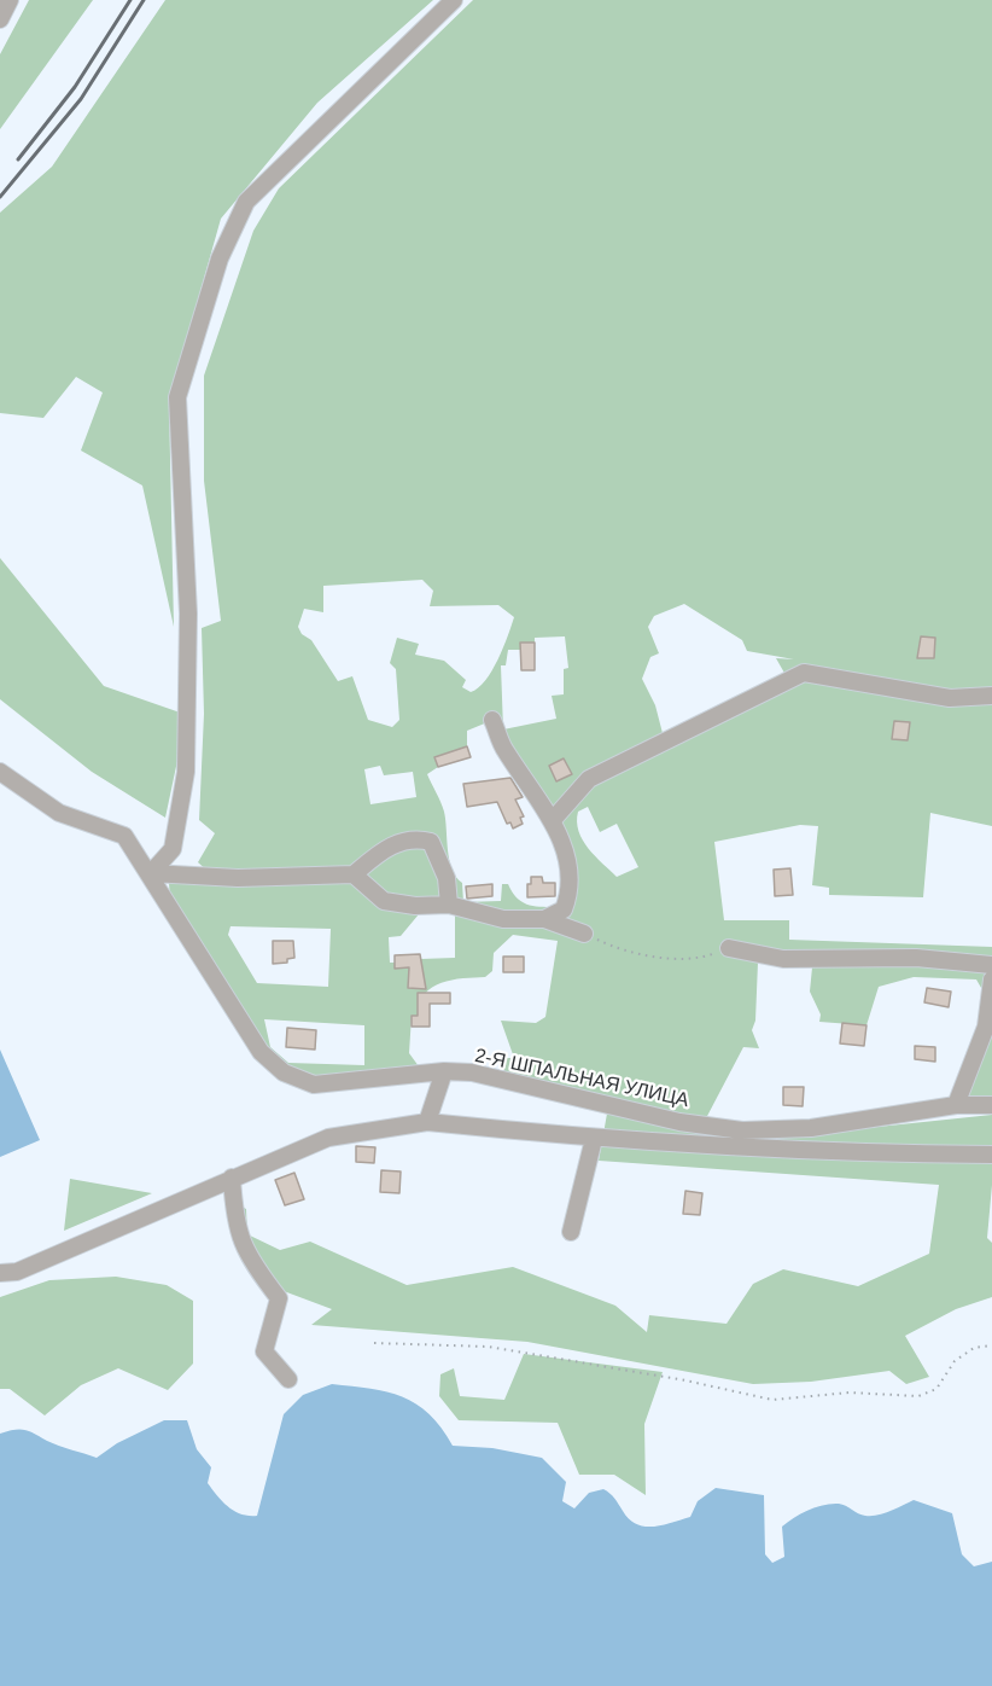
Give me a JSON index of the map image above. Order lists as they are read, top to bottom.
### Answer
{
  "streets": {
    "street": ["2-Я ШПАЛЬНАЯ УЛИЦА"]
  }
}
